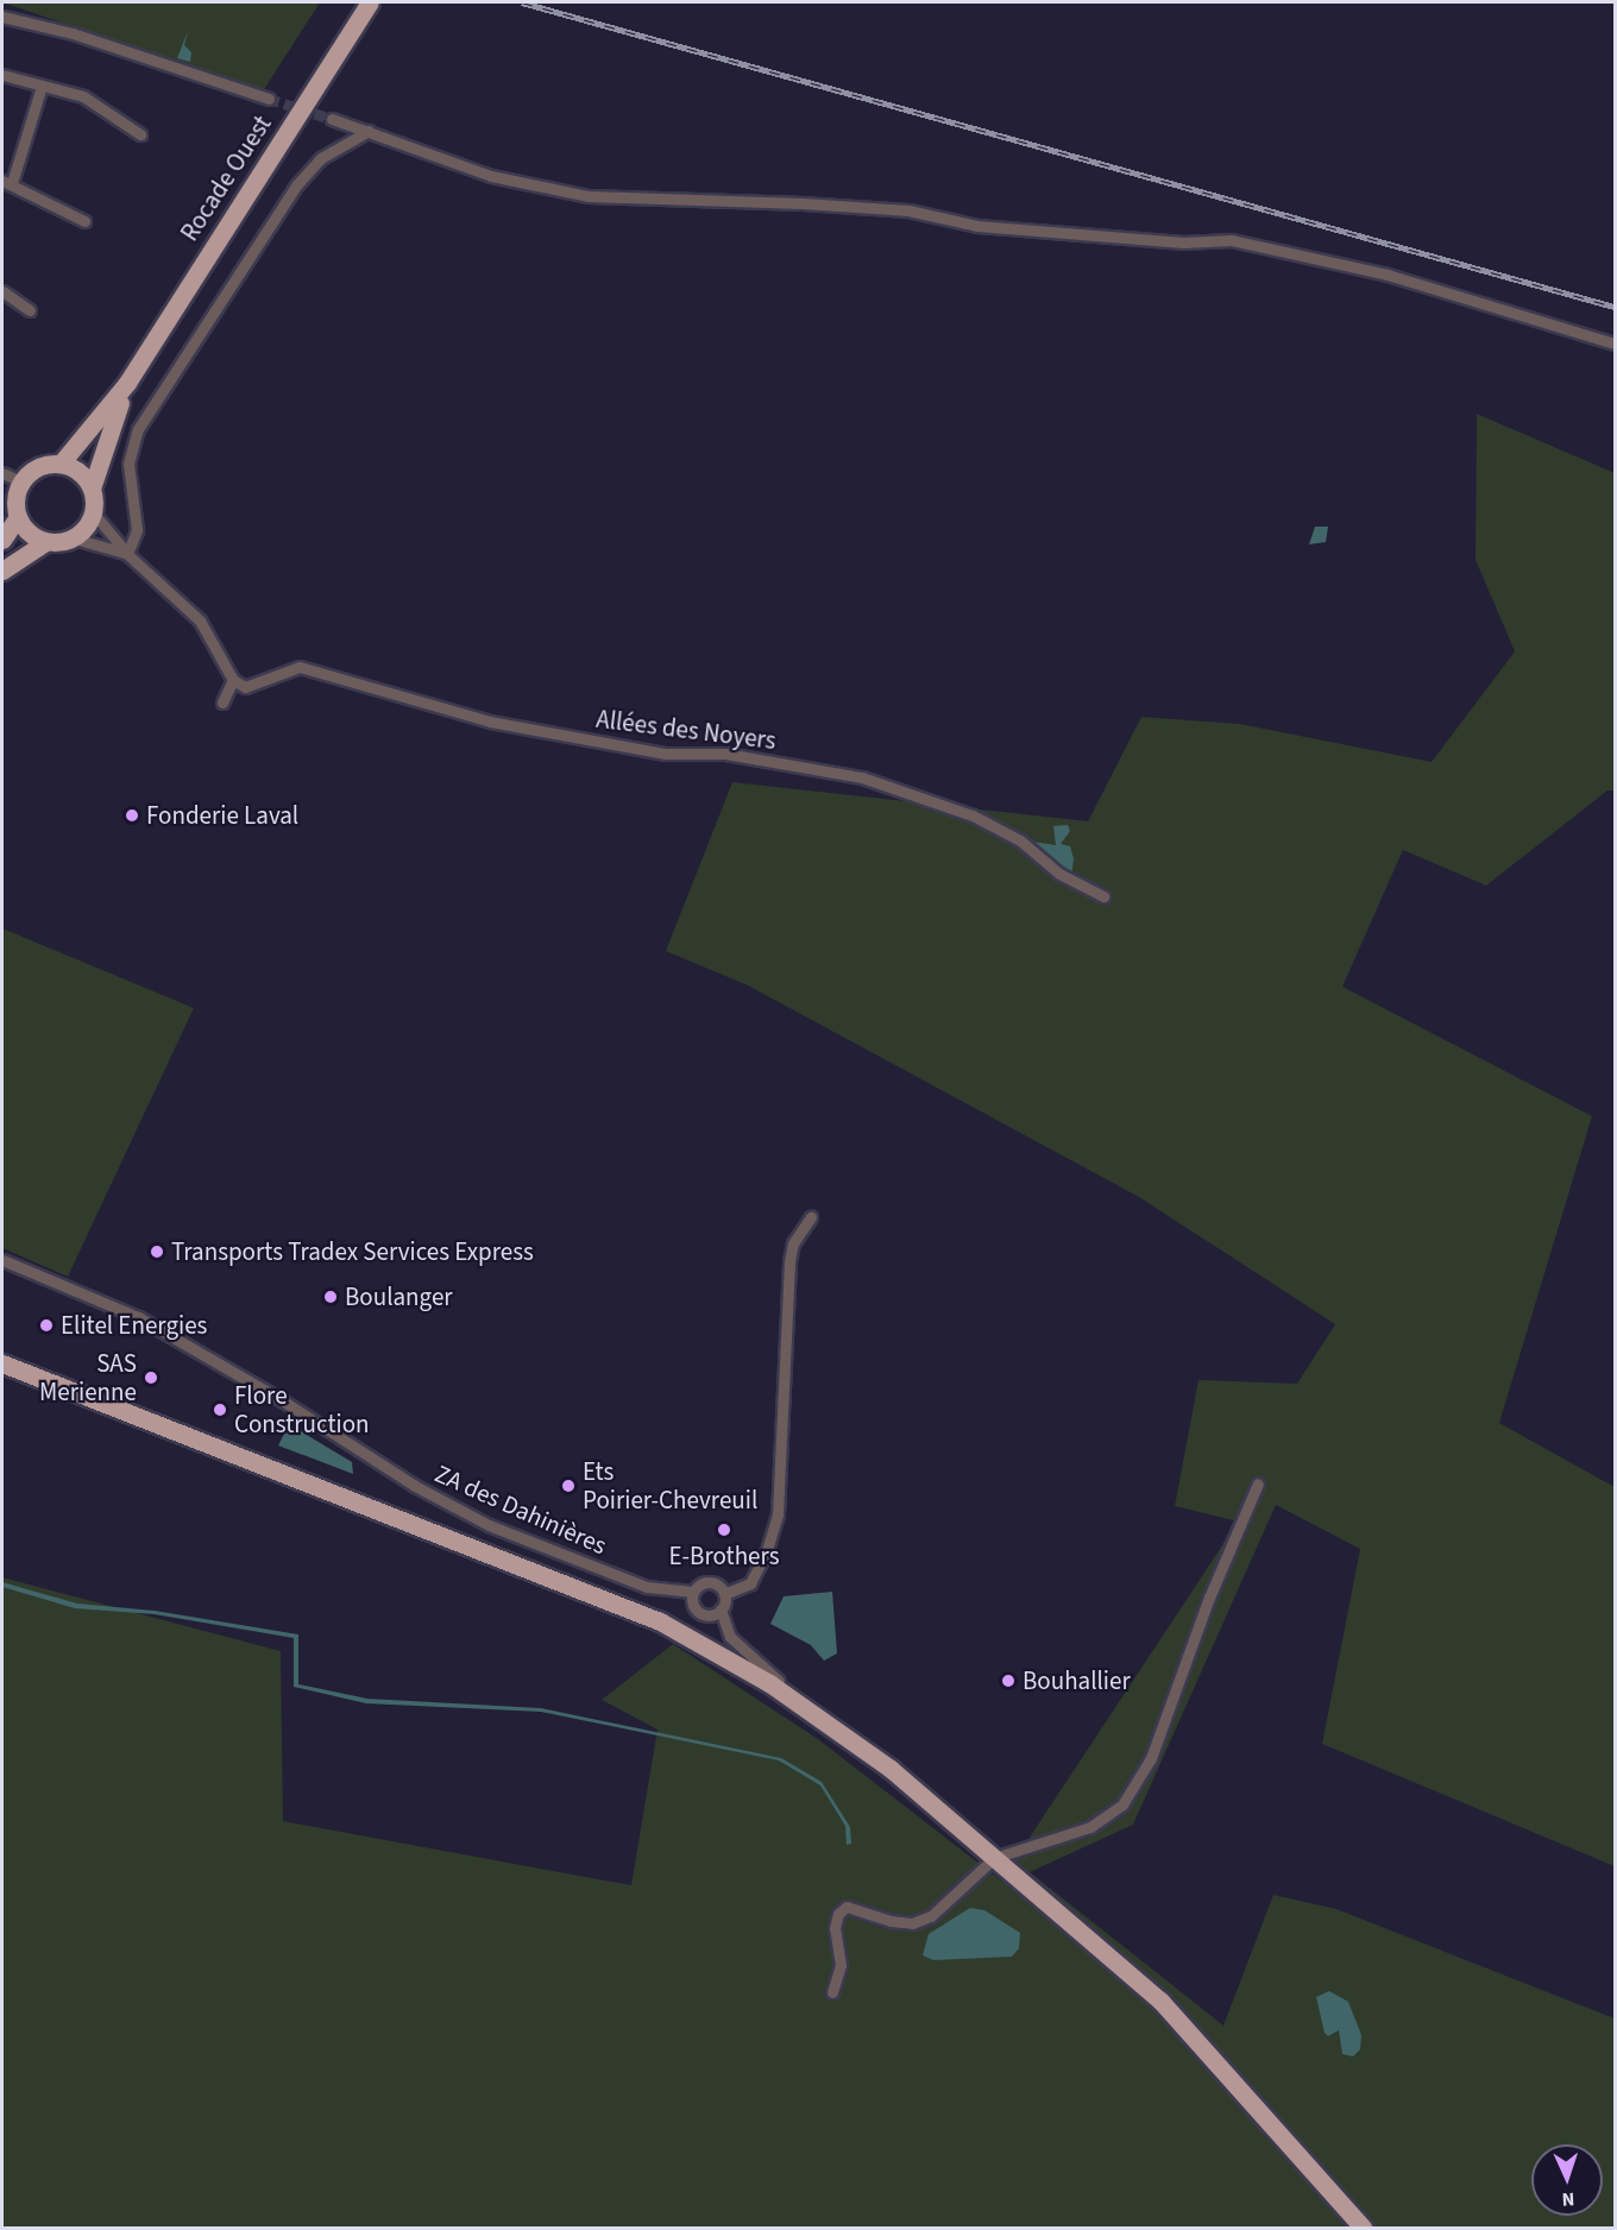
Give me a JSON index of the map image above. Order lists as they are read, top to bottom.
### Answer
{
  "streets": {
    "main road": ["Rocade Ouest"],
    "street": ["Allées des Noyers", "ZA des Dahinières"]
  },
  "places": [
    "Fonderie Laval",
    "Transports Tradex Services Express",
    "Boulanger",
    "Elitel Energies",
    "SAS Merienne",
    "Flore Construction",
    "Ets Poirier-Chevreuil",
    "E-Brothers",
    "Bouhallier"
  ],
  "north": "bottom"
}
